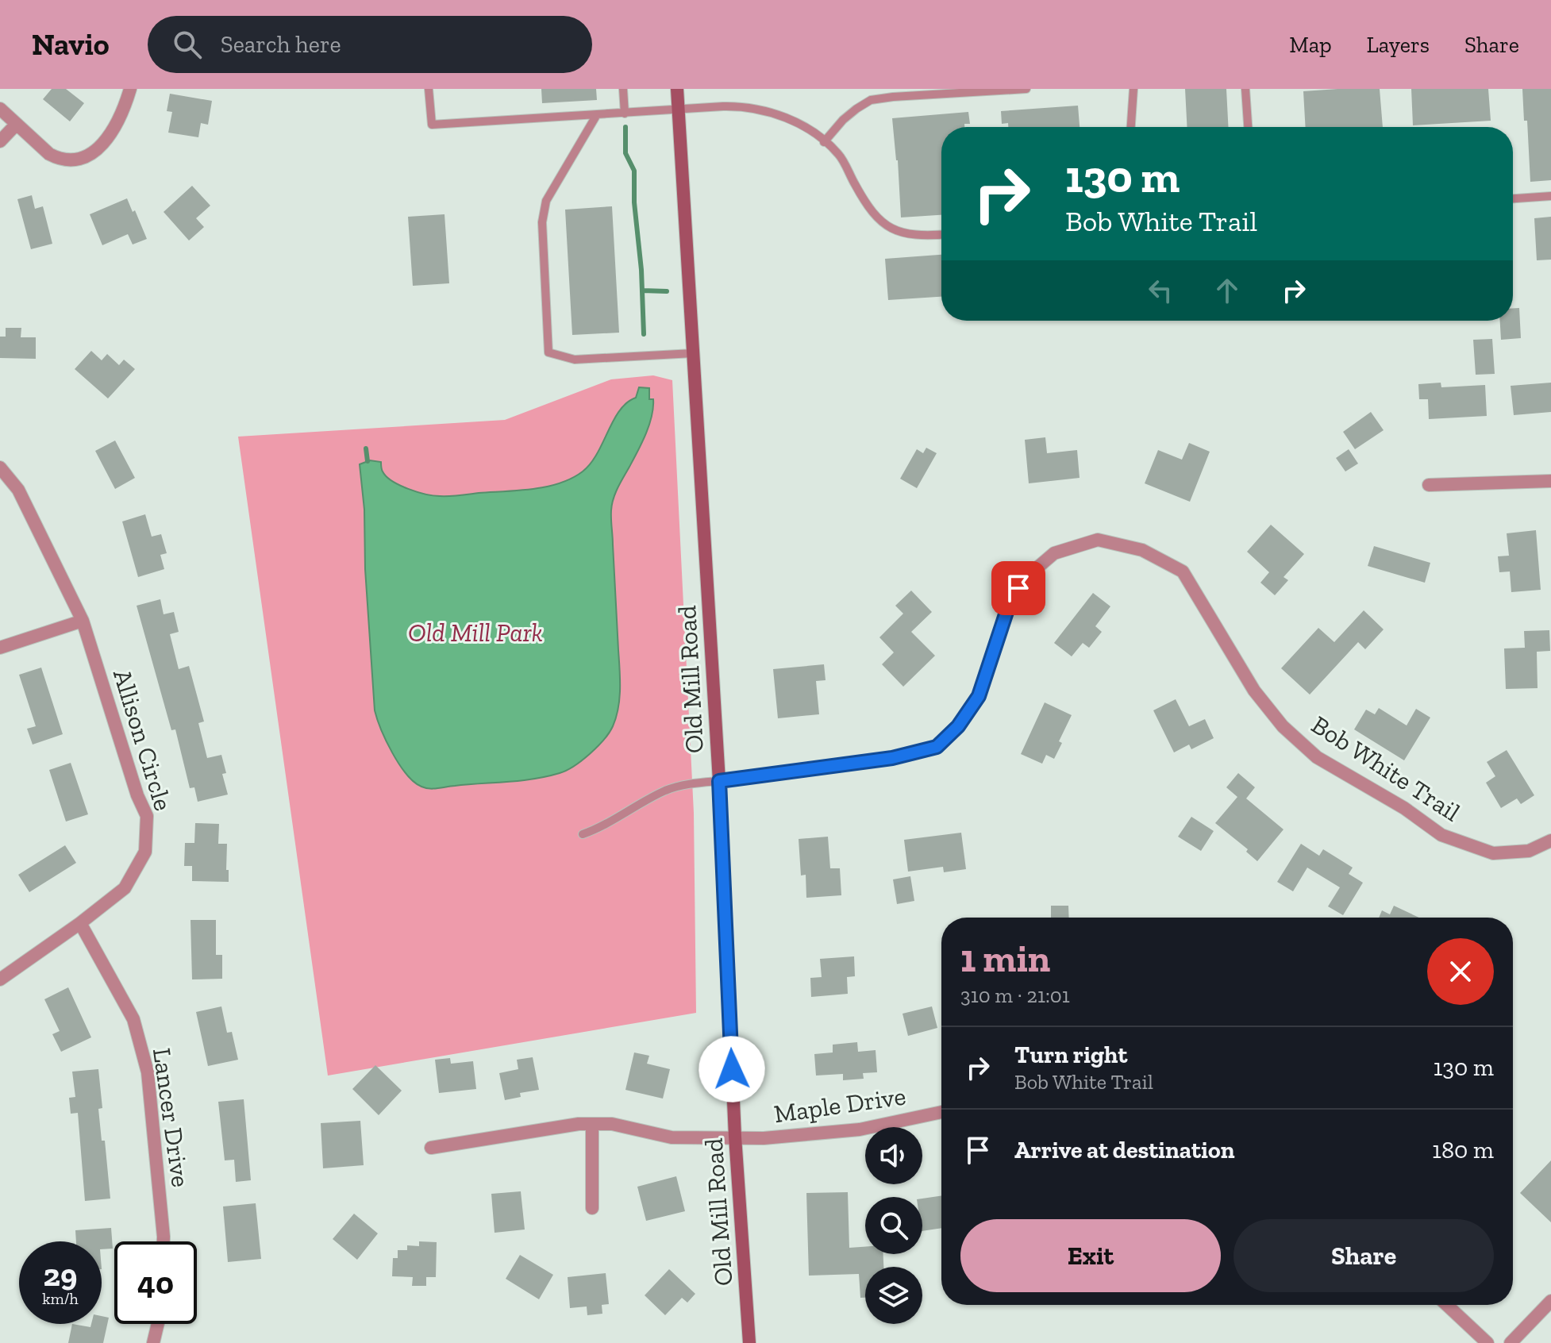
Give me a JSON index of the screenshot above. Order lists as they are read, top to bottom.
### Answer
{
  "streets": {
    "street": [
      "Old Mill Road",
      "Allison Circle",
      "Bob White Trail",
      "Maple Drive",
      "Lancer Drive"
    ]
  },
  "crossings": [
    ["Old Mill Road", "Bob White Trail"],
    ["Old Mill Road", "Maple Drive"],
    ["Allison Circle", "Lancer Drive"]
  ],
  "parks": ["Old Mill Park"],
  "page": {
    "header": "Navio",
    "search": "Search here",
    "nav": ["Map", "Layers", "Share"],
    "turn": ["130 m", "Bob White Trail"],
    "heading": ["1 min", "310 m · 21:01"],
    "list": [
      {
        "name": "Turn right",
        "note": "Bob White Trail",
        "value": "130 m"
      },
      {
        "name": "Arrive at destination",
        "value": "180 m"
      }
    ],
    "buttons": ["Exit", "Share"],
    "speed": "29 km/h",
    "limit": "40"
  }
}
